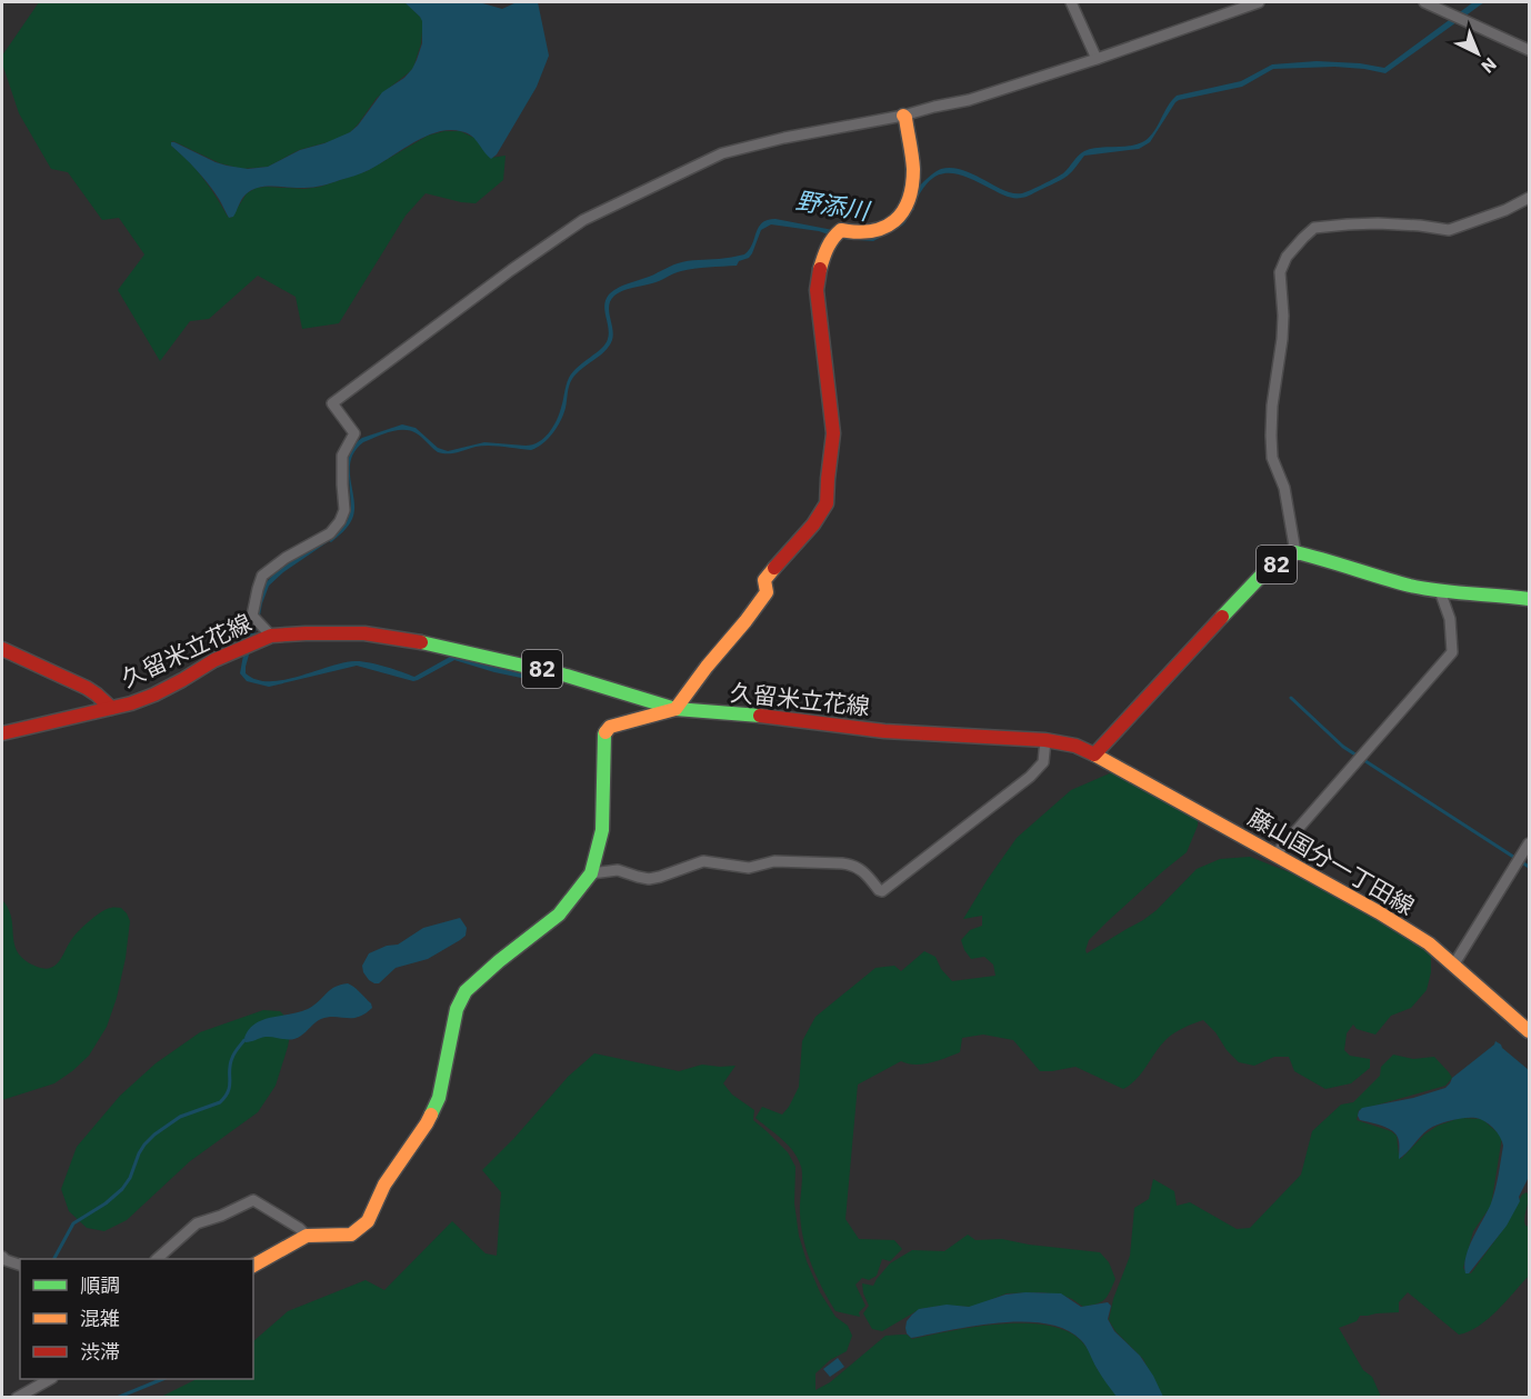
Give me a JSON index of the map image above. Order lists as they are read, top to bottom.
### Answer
{
  "streets": {
    "main road": ["82", "久留米立花線", "藤山国分一丁田線"]
  },
  "crossings": [
    ["82", "久留米立花線"],
    ["82", "藤山国分一丁田線"],
    ["久留米立花線", "藤山国分一丁田線"]
  ],
  "water": ["野添川"],
  "legend": ["順調", "混雑", "渋滞"],
  "north": "bottom right"
}
